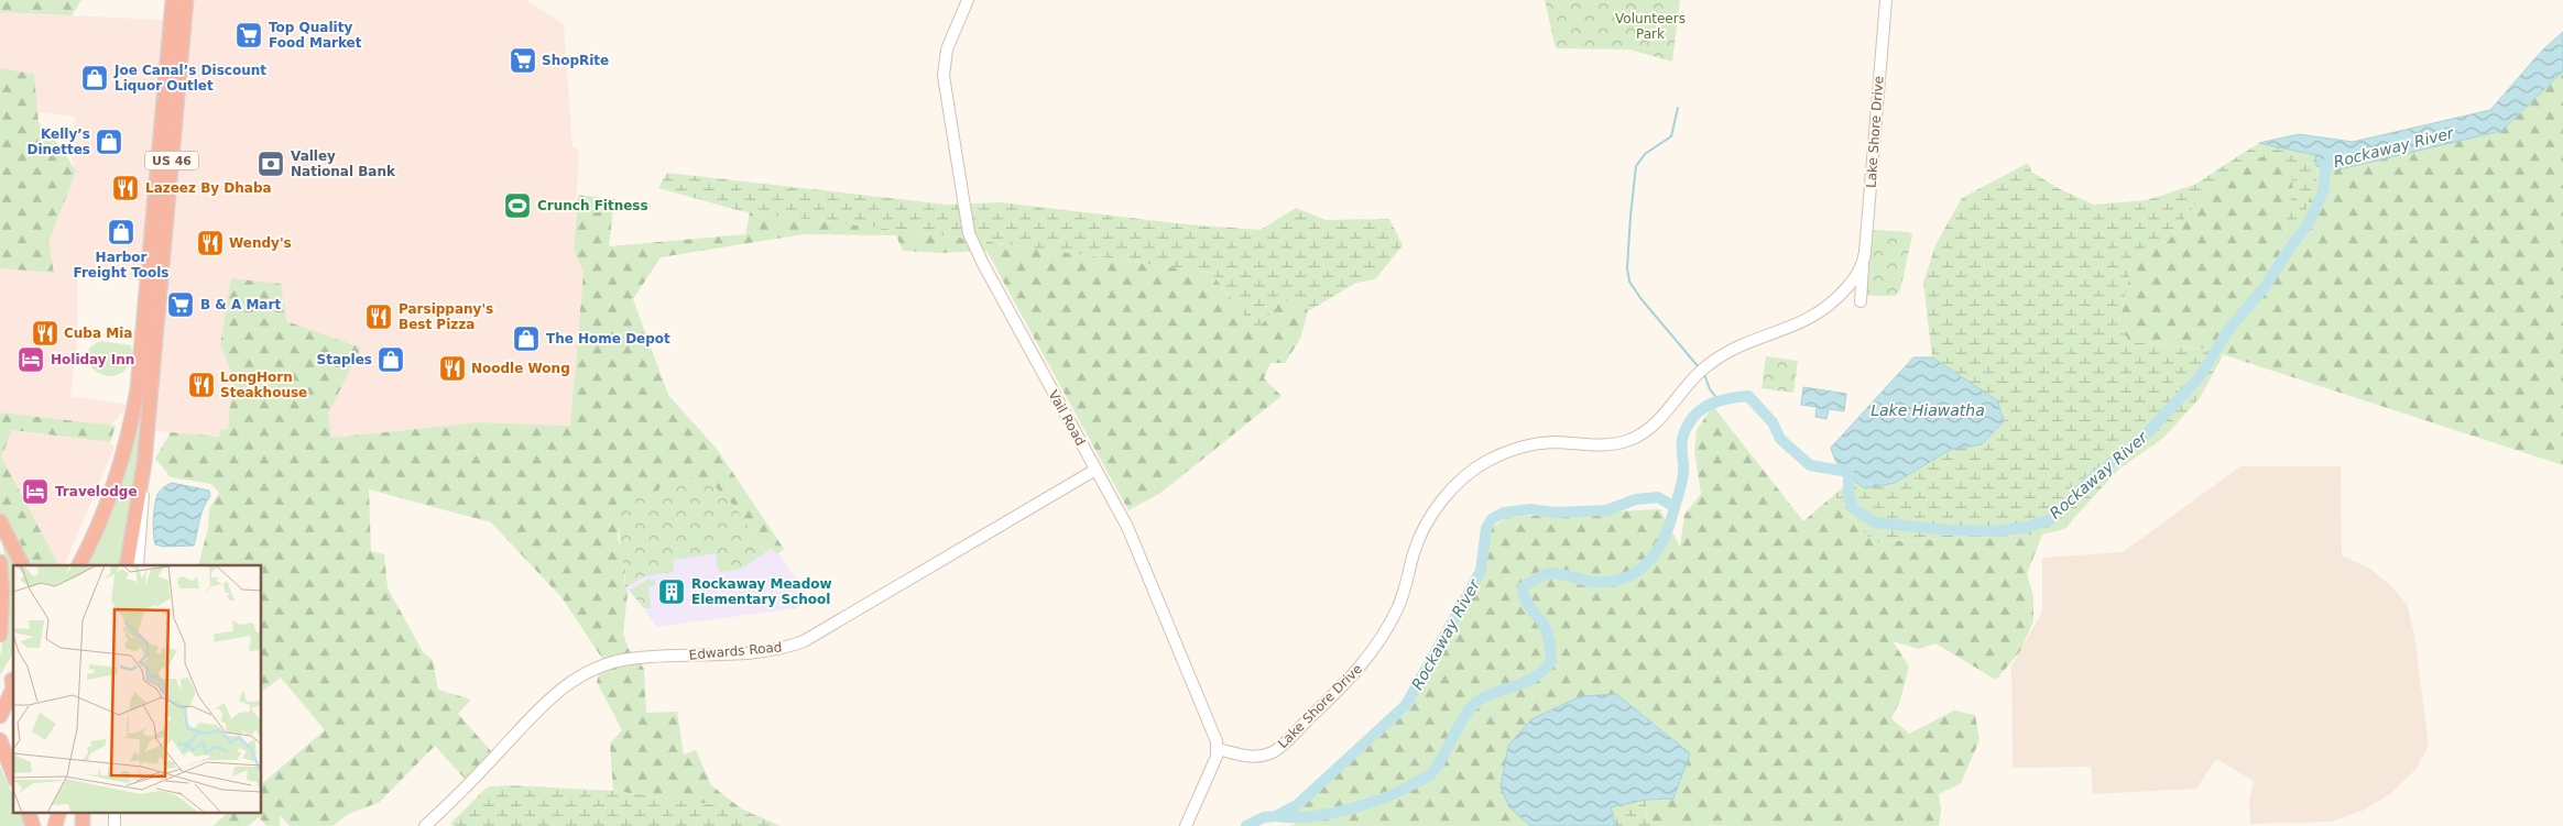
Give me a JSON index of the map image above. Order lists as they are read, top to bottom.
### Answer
{
  "streets": {
    "highway": ["US 46"],
    "street": ["Lake Shore Drive", "Vail Road", "Edwards Road"]
  },
  "crossings": [
    ["Lake Shore Drive", "Vail Road"],
    ["Vail Road", "Edwards Road"]
  ],
  "water": ["Rockaway River", "Lake Hiawatha"],
  "parks": ["Volunteers Park"],
  "places": {
    "supermarket": ["Top Quality Food Market", "ShopRite", "B & A Mart"],
    "shop": [
      "Joe Canal’s Discount Liquor Outlet",
      "Kelly’s Dinettes",
      "Harbor Freight Tools",
      "The Home Depot",
      "Staples"
    ],
    "bank": ["Valley National Bank"],
    "restaurant": [
      "Lazeez By Dhaba",
      "Wendy's",
      "Parsippany's Best Pizza",
      "Cuba Mia",
      "Noodle Wong",
      "LongHorn Steakhouse"
    ],
    "sports": ["Crunch Fitness"],
    "hotel": ["Holiday Inn", "Travelodge"],
    "building": ["Rockaway Meadow Elementary School"]
  }
}
